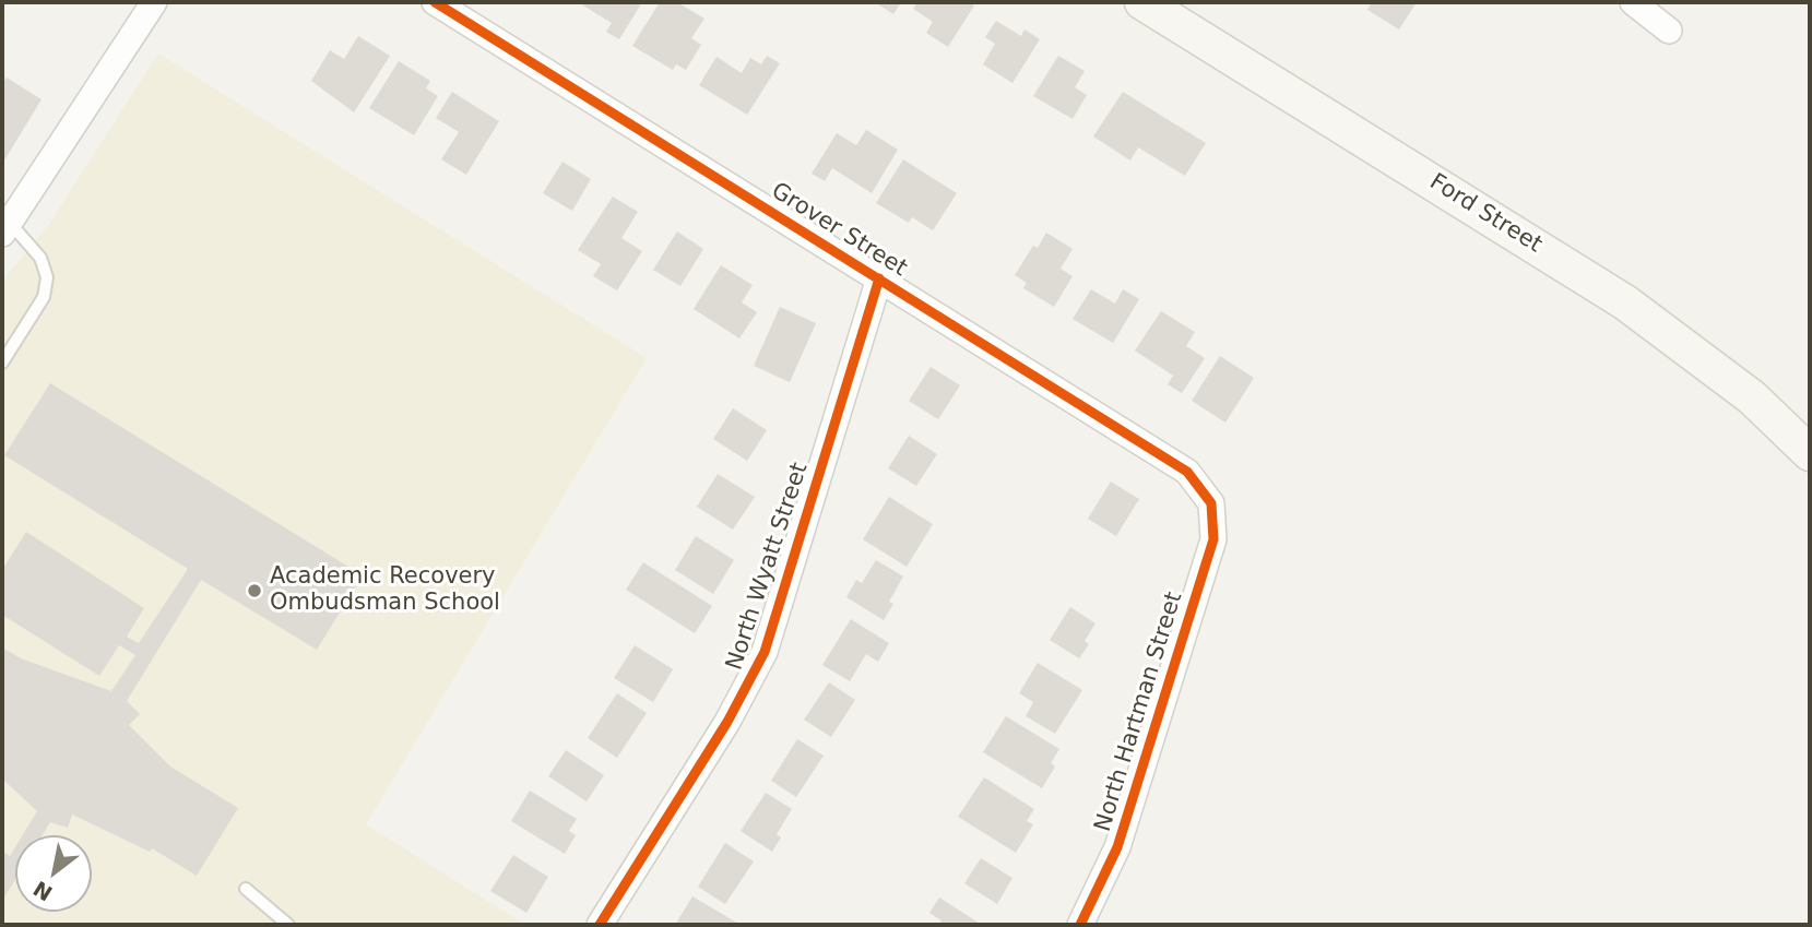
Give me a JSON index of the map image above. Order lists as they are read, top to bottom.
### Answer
{
  "streets": {
    "main road": ["Ford Street"],
    "street": ["Grover Street", "North Wyatt Street", "North Hartman Street"]
  },
  "crossings": [
    ["Grover Street", "North Wyatt Street"],
    ["Grover Street", "North Hartman Street"]
  ],
  "places": ["Academic Recovery Ombudsman School"],
  "north": "bottom left"
}
